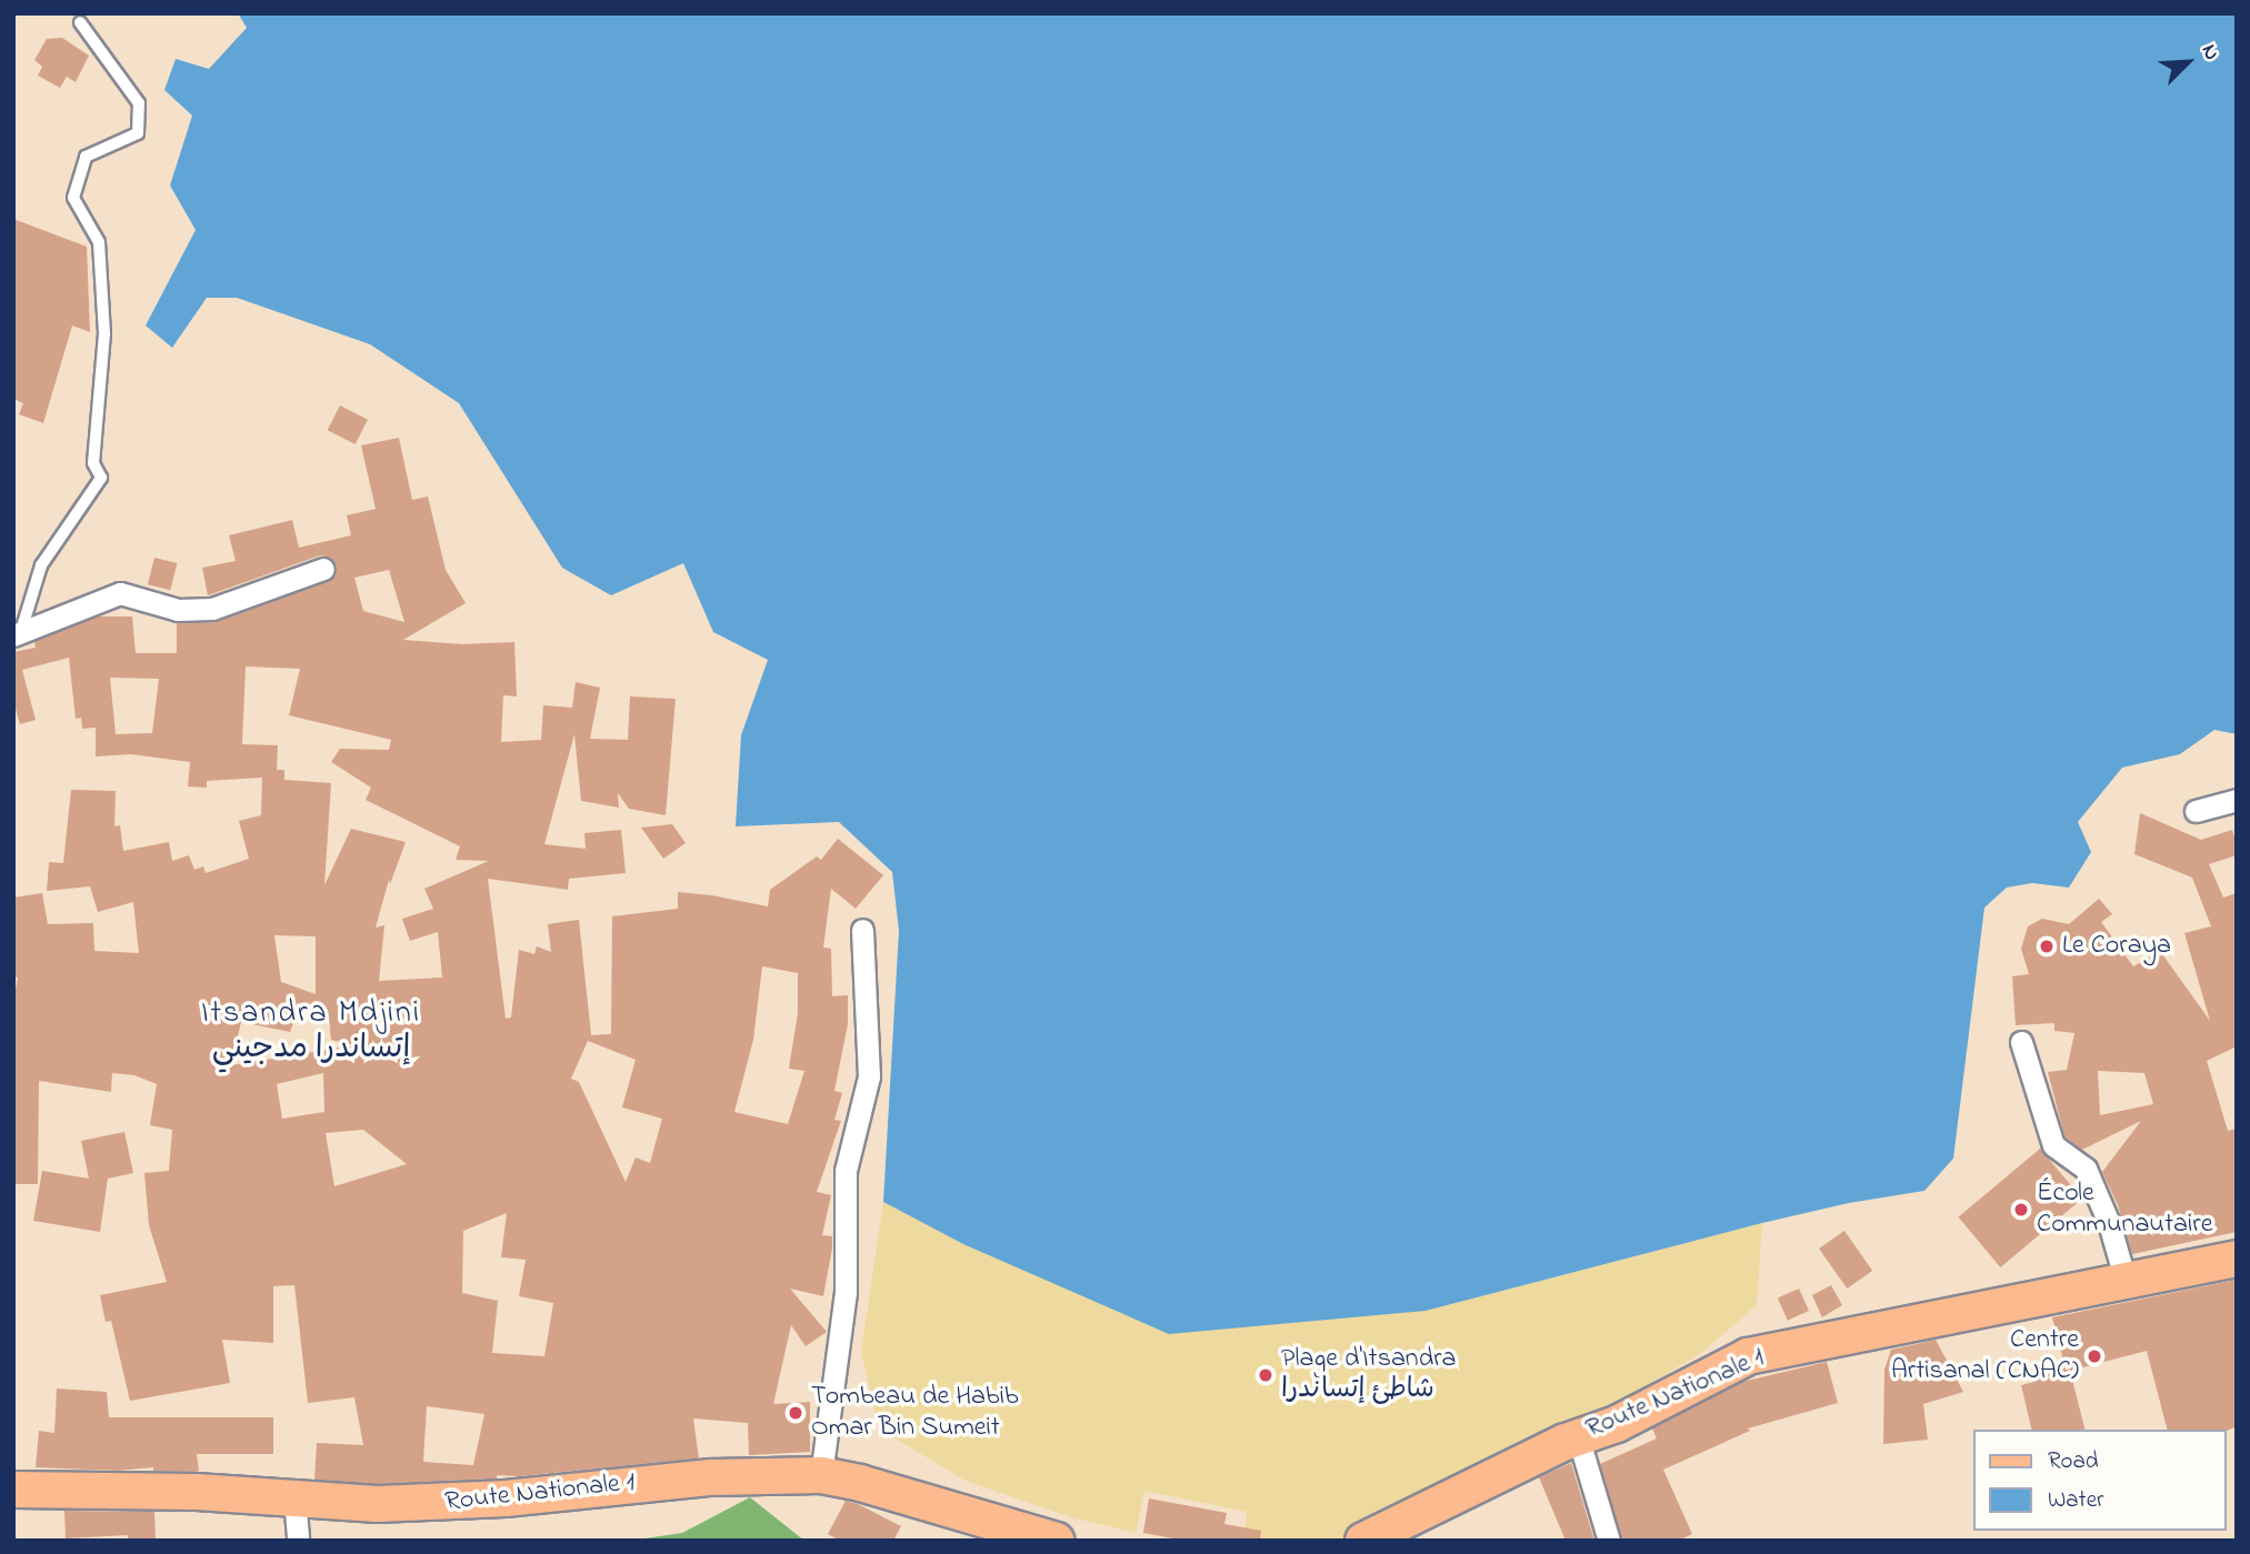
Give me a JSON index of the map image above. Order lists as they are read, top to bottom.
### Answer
{
  "streets": {
    "main road": ["Route Nationale 1"]
  },
  "districts": ["Itsandra Mdjini إتساندرا مدجيني"],
  "places": [
    "Le Coraya",
    "École Communautaire",
    "Centre Artisanal (CNAC)",
    "Plage d'Itsandra شاطئ إتساندرا",
    "Tombeau de Habib Omar Bin Sumeit"
  ],
  "legend": ["Road", "Water"],
  "north": "top right"
}
